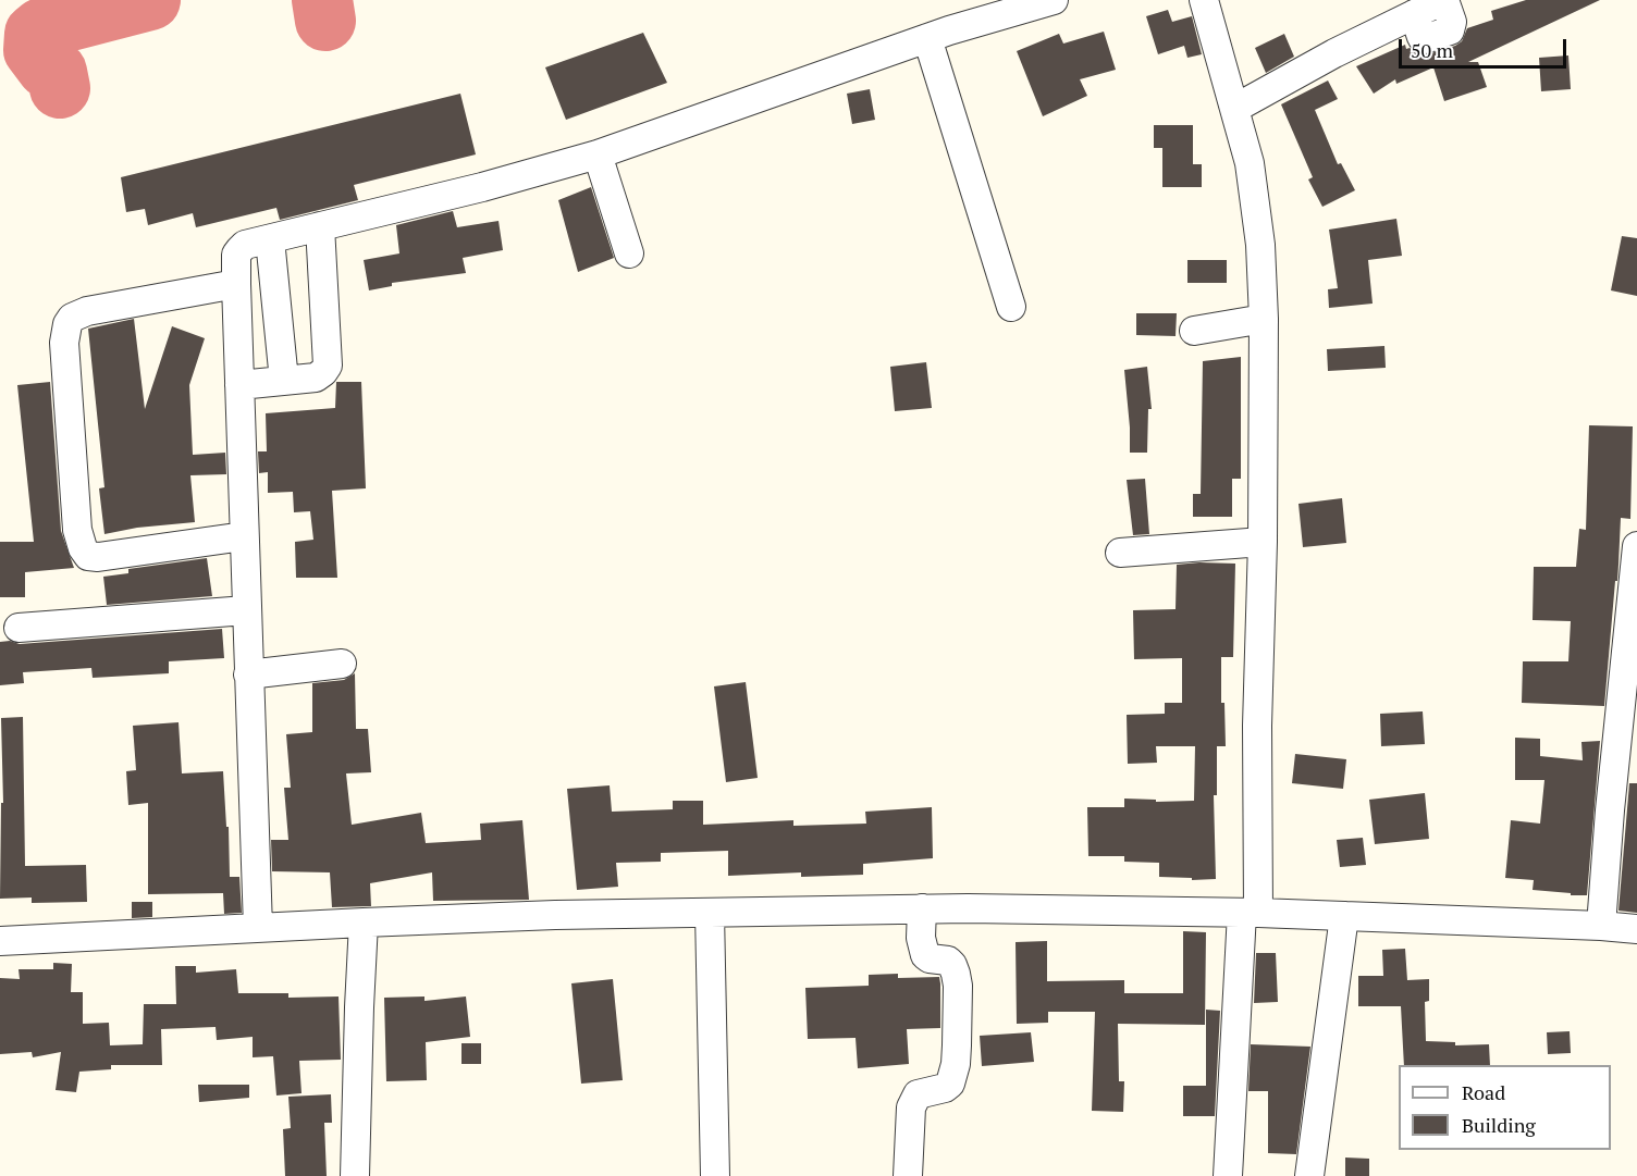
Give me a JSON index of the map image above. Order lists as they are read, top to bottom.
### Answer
{
  "legend": ["Road", "Building"],
  "scale_bar": "50 m"
}
